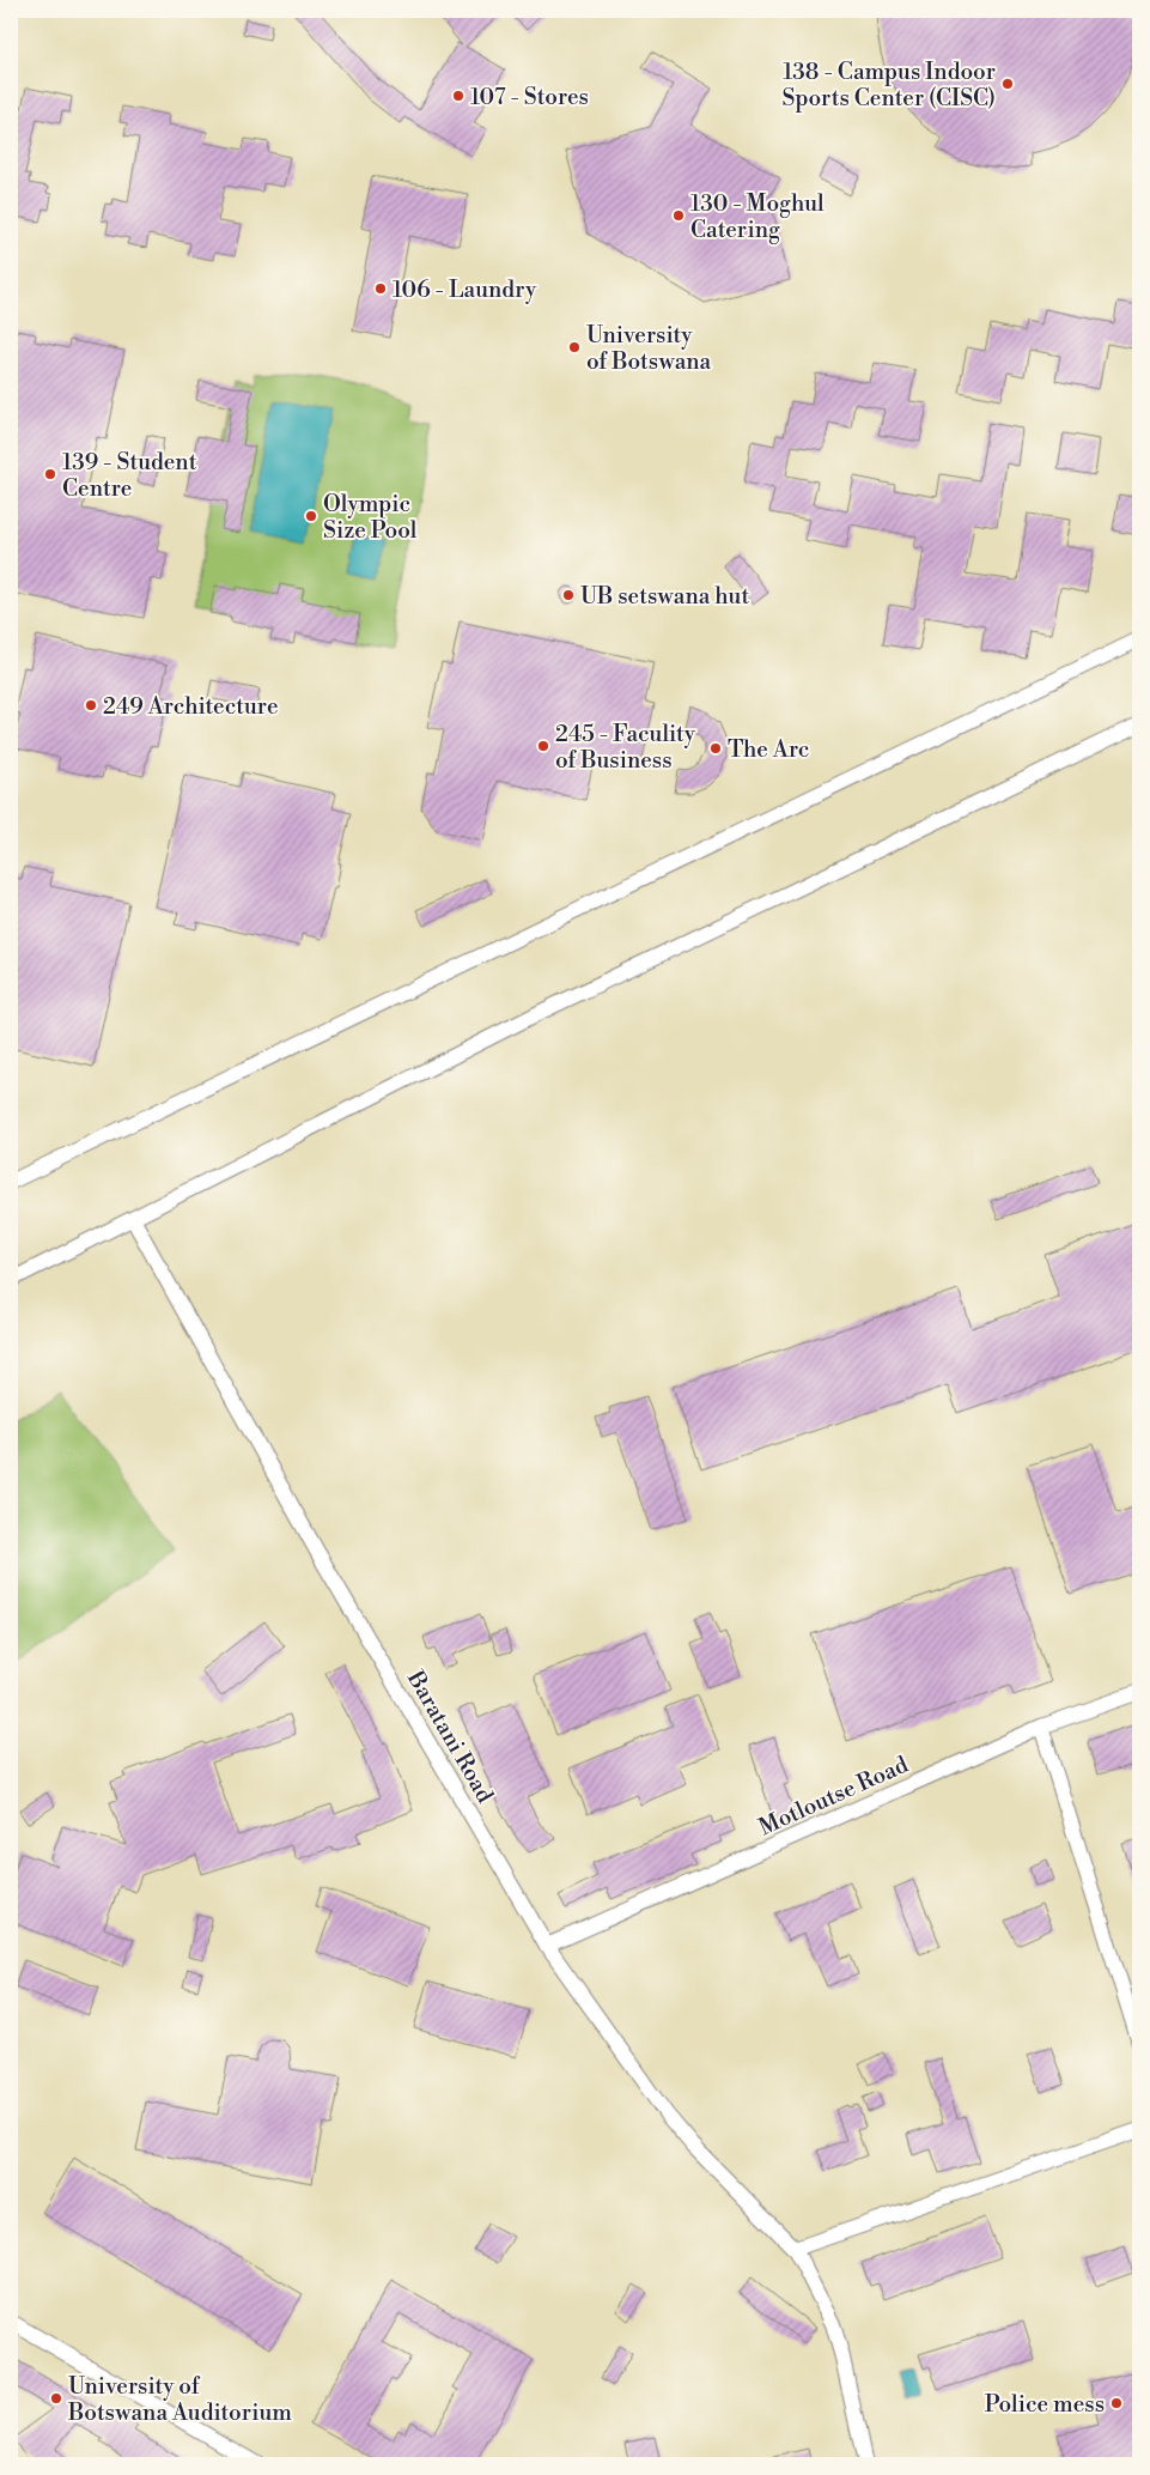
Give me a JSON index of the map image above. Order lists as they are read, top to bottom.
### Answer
{
  "streets": {
    "street": ["Baratani Road", "Motloutse Road"]
  },
  "crossings": [
    ["Baratani Road", "Motloutse Road"]
  ],
  "places": [
    "138 - Campus Indoor Sports Center (CISC)",
    "107 - Stores",
    "130 - Moghul Catering",
    "106 - Laundry",
    "University of Botswana",
    "139 - Student Centre",
    "Olympic Size Pool",
    "UB setswana hut",
    "249 Architecture",
    "245 - Faculity of Business",
    "The Arc",
    "University of Botswana Auditorium",
    "Police mess"
  ]
}
